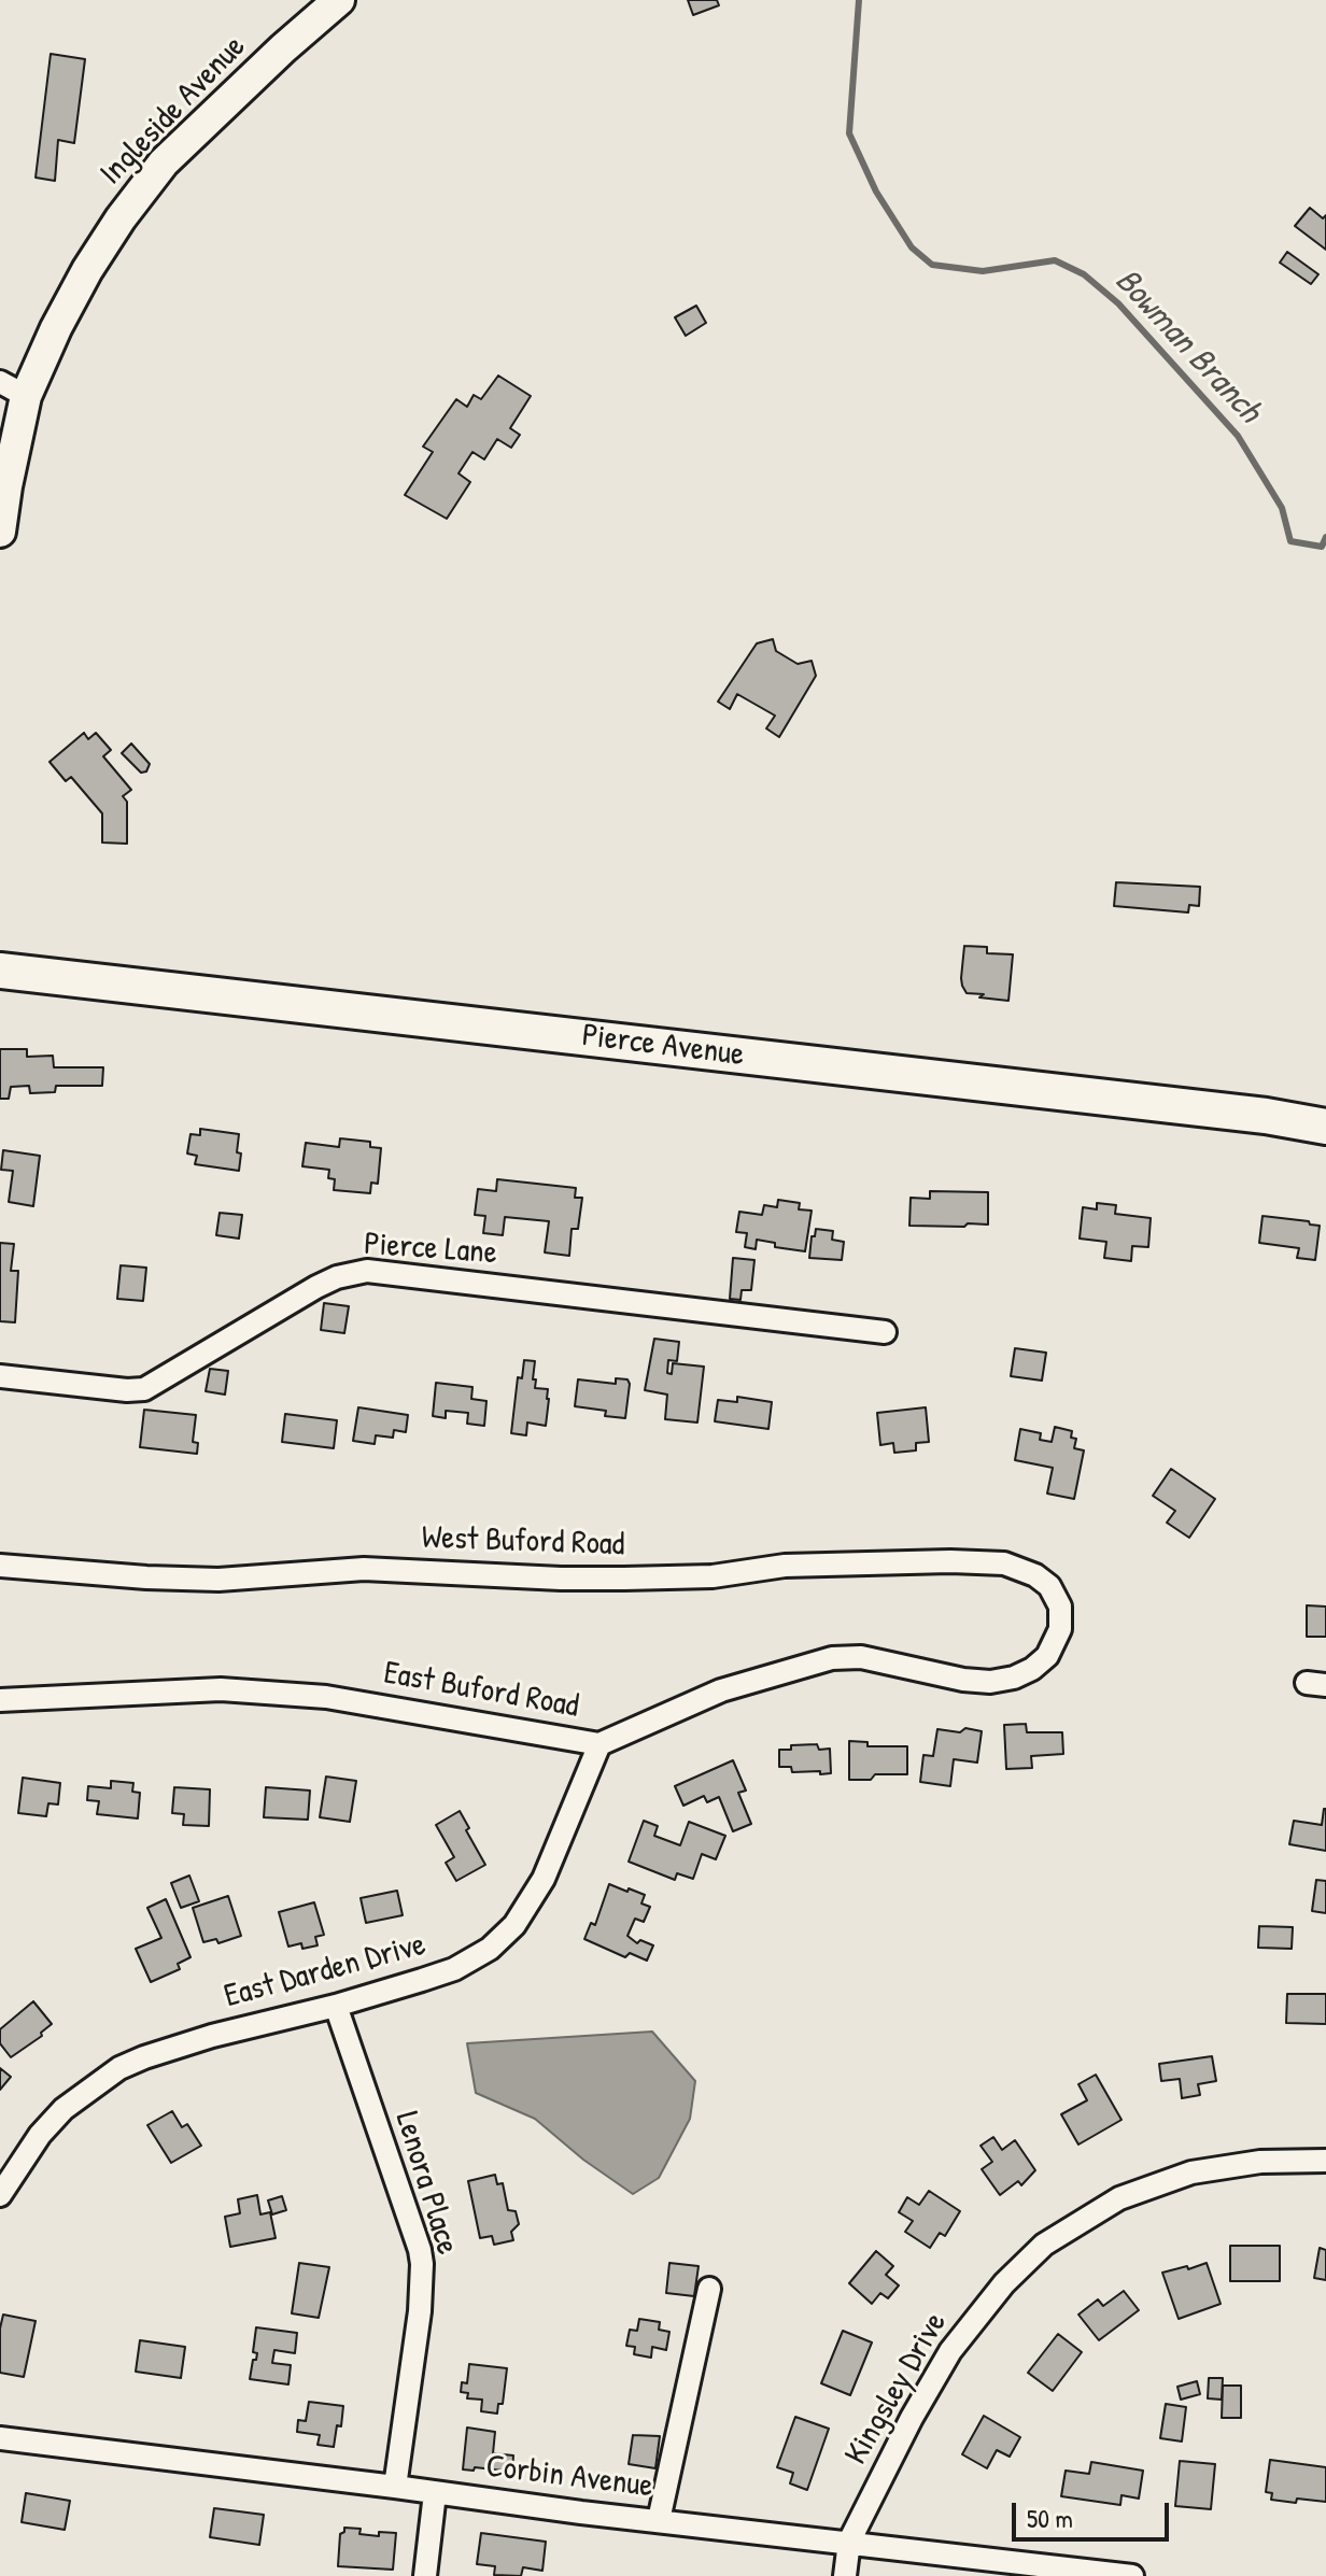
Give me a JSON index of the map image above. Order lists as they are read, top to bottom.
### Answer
{
  "streets": {
    "main road": ["Pierce Avenue"],
    "street": [
      "Ingleside Avenue",
      "Pierce Lane",
      "West Buford Road",
      "East Buford Road",
      "East Darden Drive",
      "Lenora Place",
      "Kingsley Drive",
      "Corbin Avenue"
    ]
  },
  "crossings": [
    ["West Buford Road", "East Buford Road"],
    ["East Buford Road", "East Darden Drive"],
    ["East Darden Drive", "Lenora Place"],
    ["Lenora Place", "Corbin Avenue"],
    ["Kingsley Drive", "Corbin Avenue"]
  ],
  "water": ["Bowman Branch"],
  "scale_bar": "50 m"
}
